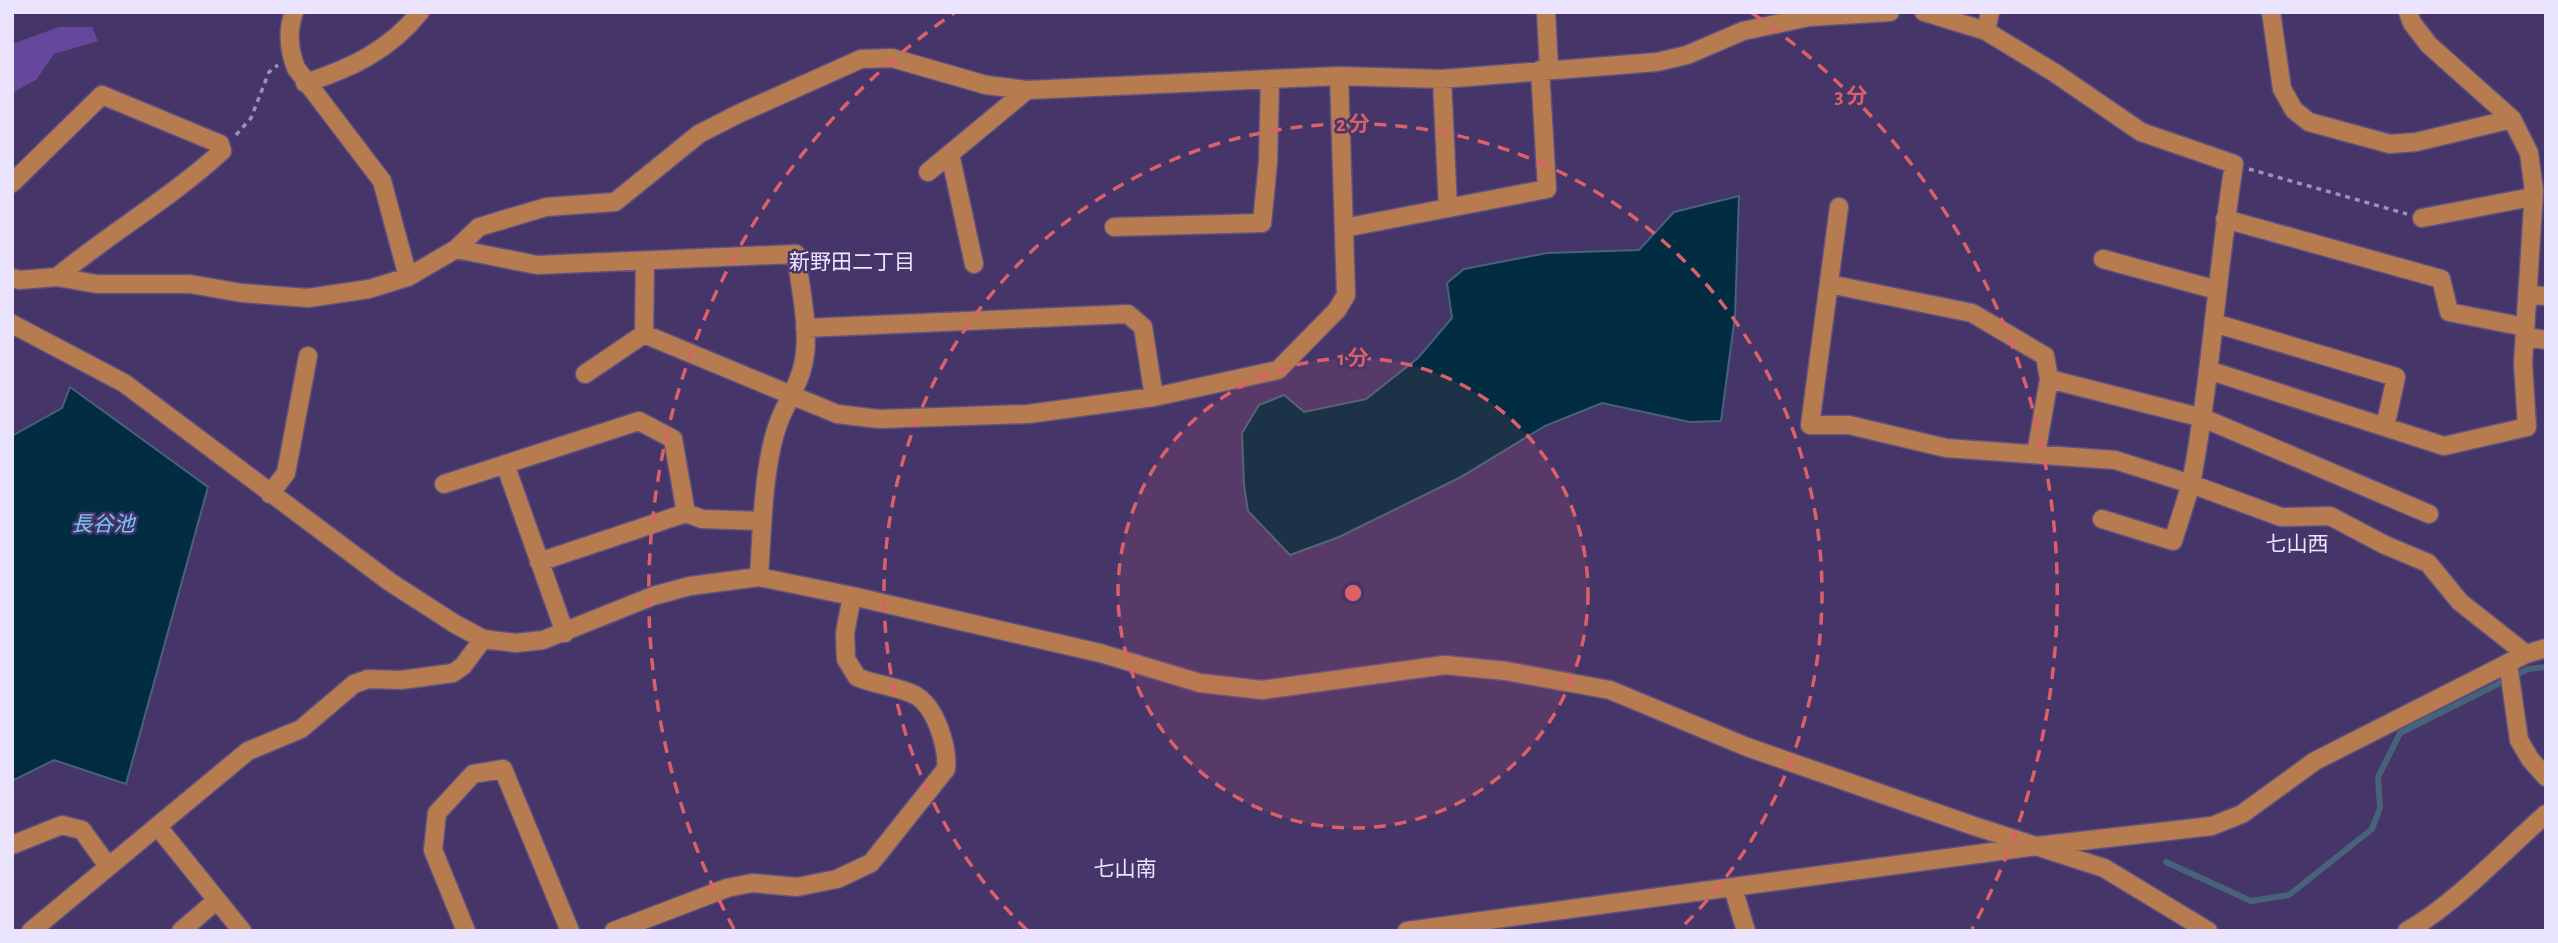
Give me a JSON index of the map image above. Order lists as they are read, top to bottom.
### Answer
{
  "districts": ["新野田二丁目", "七山西", "七山南"],
  "water": ["長谷池"],
  "rings": ["3 分", "2 分", "1 分"]
}
